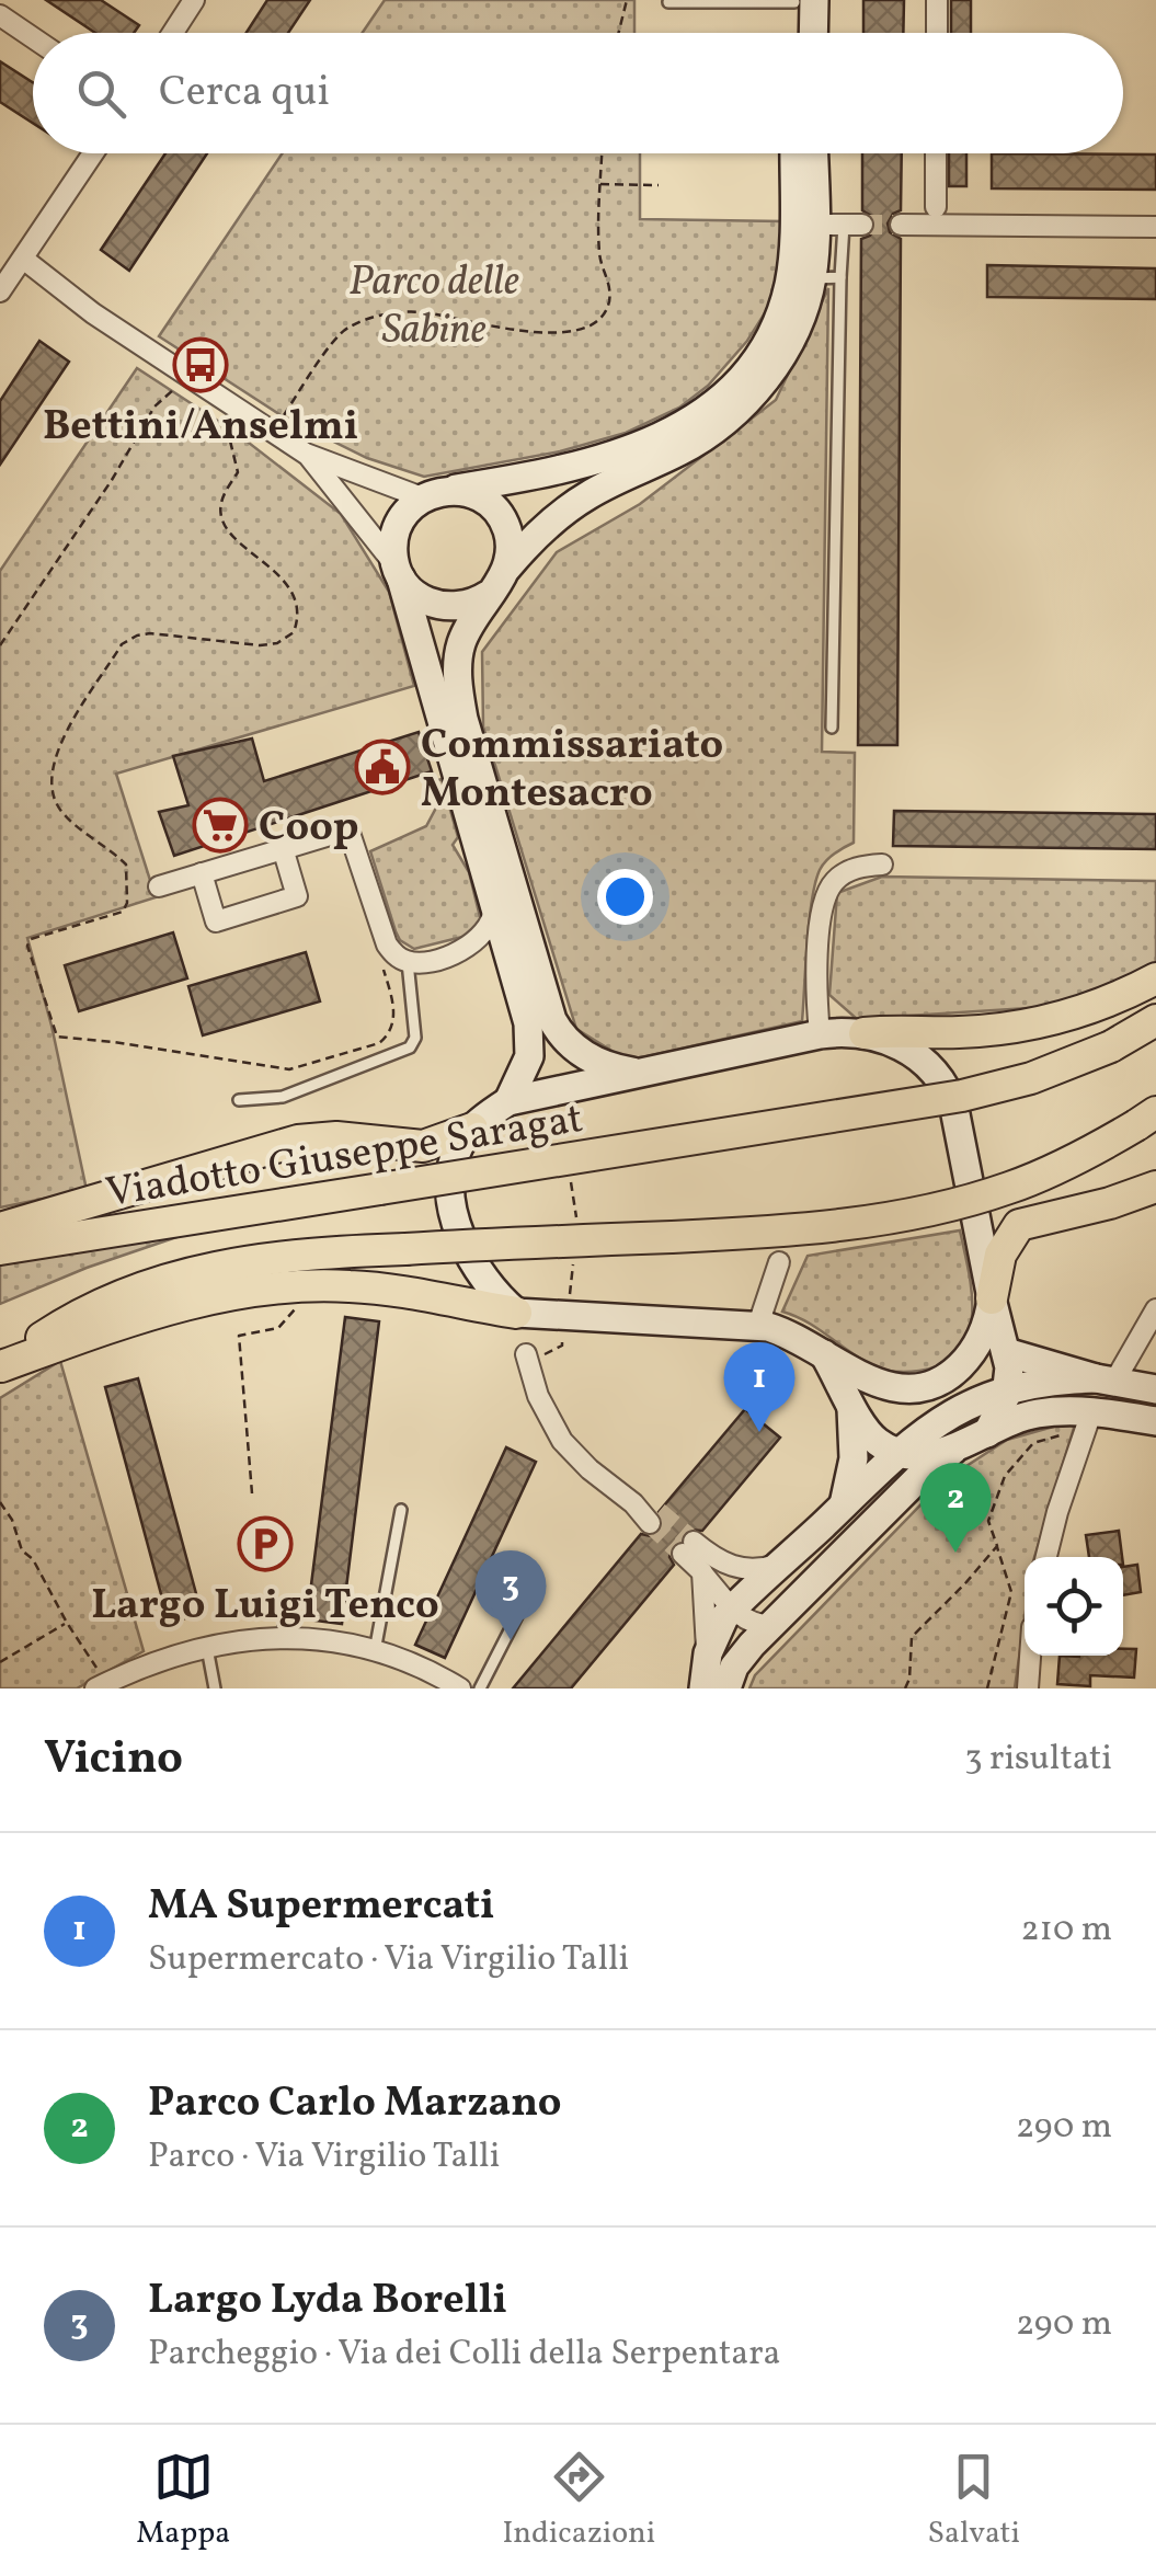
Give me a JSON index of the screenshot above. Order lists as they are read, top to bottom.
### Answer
{
  "streets": {
    "main road": ["Viadotto Giuseppe Saragat"]
  },
  "parks": ["Parco delle Sabine"],
  "places": {
    "bus stop": ["Bettini/Anselmi"],
    "public building": ["Commissariato Montesacro"],
    "supermarket": ["Coop"],
    "parking": ["Largo Luigi Tenco"]
  },
  "page": {
    "search": "Cerca qui",
    "pins": ["1", "2", "3"],
    "heading": ["Vicino", "3 risultati"],
    "list": [
      {
        "mark": "1",
        "name": "MA Supermercati",
        "note": "Supermercato · Via Virgilio Talli",
        "value": "210 m"
      },
      {
        "mark": "2",
        "name": "Parco Carlo Marzano",
        "note": "Parco · Via Virgilio Talli",
        "value": "290 m"
      },
      {
        "mark": "3",
        "name": "Largo Lyda Borelli",
        "note": "Parcheggio · Via dei Colli della Serpentara",
        "value": "290 m"
      }
    ],
    "nav": ["Mappa", "Indicazioni", "Salvati"]
  }
}
